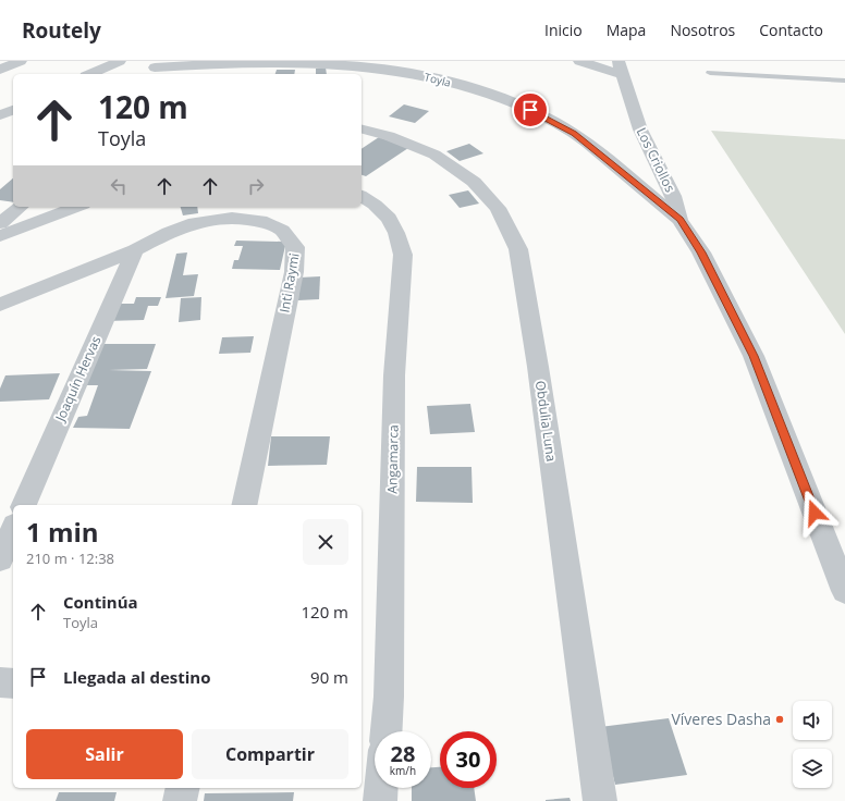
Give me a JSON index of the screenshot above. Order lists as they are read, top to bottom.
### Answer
{
  "streets": {
    "street": [
      "Toyla",
      "Los Criollos",
      "Inti Raymi",
      "Joaquín Hervas",
      "Obdulia Luna",
      "Angamarca"
    ]
  },
  "crossings": [
    ["Toyla", "Los Criollos"],
    ["Inti Raymi", "Joaquín Hervas"]
  ],
  "places": ["Víveres Dasha"],
  "page": {
    "header": "Routely",
    "nav": [
      "Inicio",
      "Mapa",
      "Nosotros",
      "Contacto"
    ],
    "turn": ["120 m", "Toyla"],
    "heading": ["1 min", "210 m · 12:38"],
    "list": [
      {
        "name": "Continúa",
        "note": "Toyla",
        "value": "120 m"
      },
      {
        "name": "Llegada al destino",
        "value": "90 m"
      }
    ],
    "buttons": ["Salir", "Compartir"],
    "speed": "28 km/h",
    "limit": "30"
  }
}
